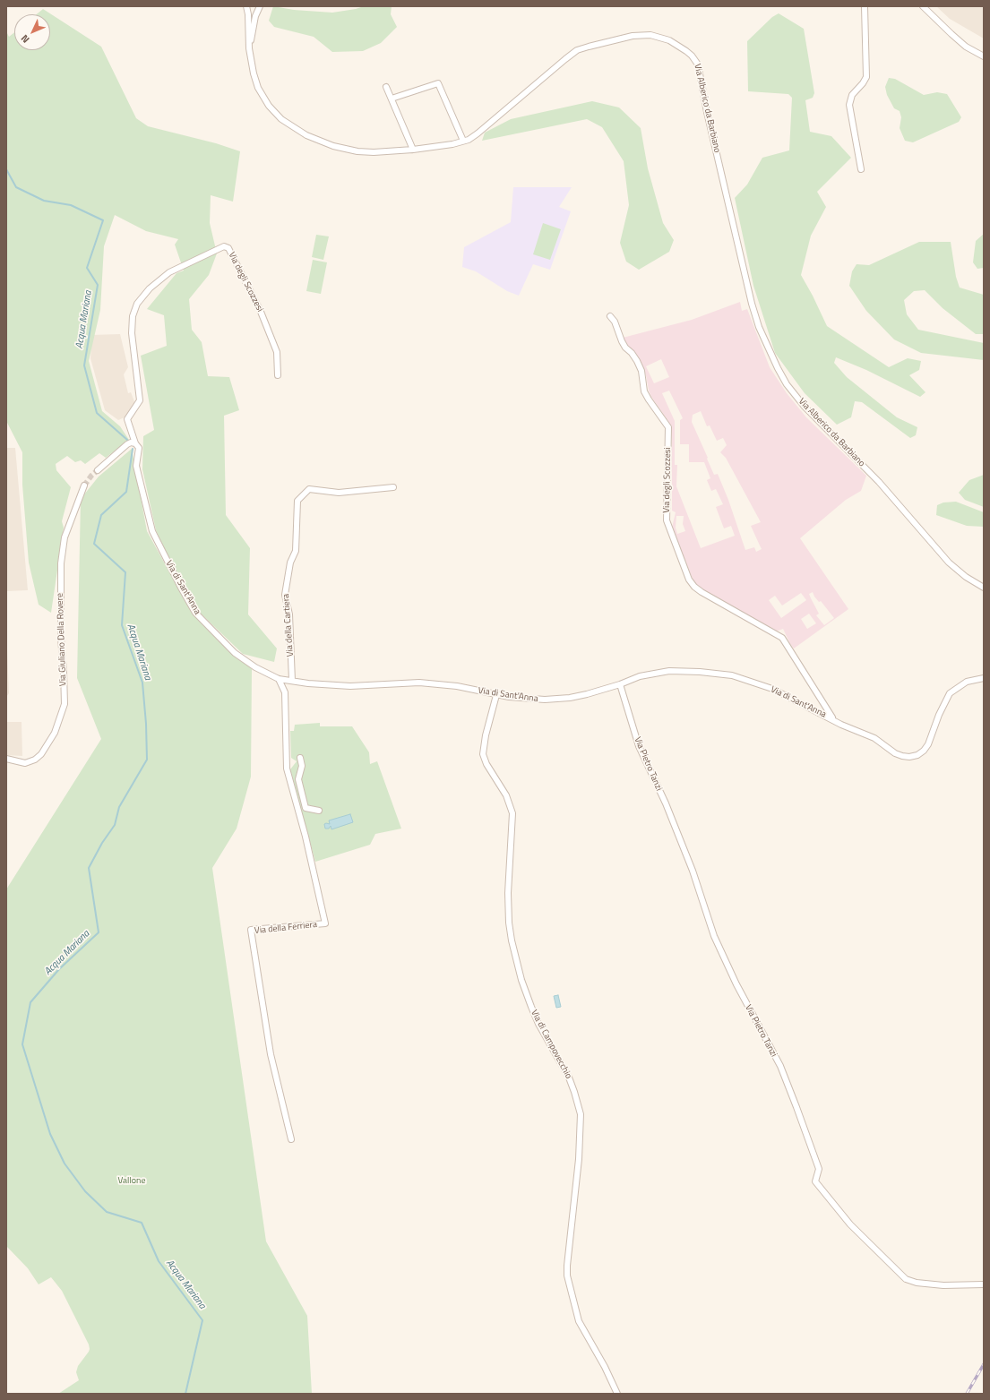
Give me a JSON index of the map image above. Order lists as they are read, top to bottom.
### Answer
{
  "streets": {
    "street": [
      "Via Alberico da Barbiano",
      "Via degli Scozzesi",
      "Via di Sant'Anna",
      "Via della Cartiera",
      "Via Giuliano Della Rovere",
      "Via Pietro Tanzi",
      "Via della Ferriera",
      "Via di Campovecchio"
    ]
  },
  "crossings": [
    ["Via degli Scozzesi", "Via di Sant'Anna"],
    ["Via di Sant'Anna", "Via della Cartiera"],
    ["Via di Sant'Anna", "Via Pietro Tanzi"],
    ["Via di Sant'Anna", "Via della Ferriera"],
    ["Via di Sant'Anna", "Via di Campovecchio"]
  ],
  "water": ["Acqua Mariana"],
  "parks": ["Vallone"],
  "north": "bottom left"
}
